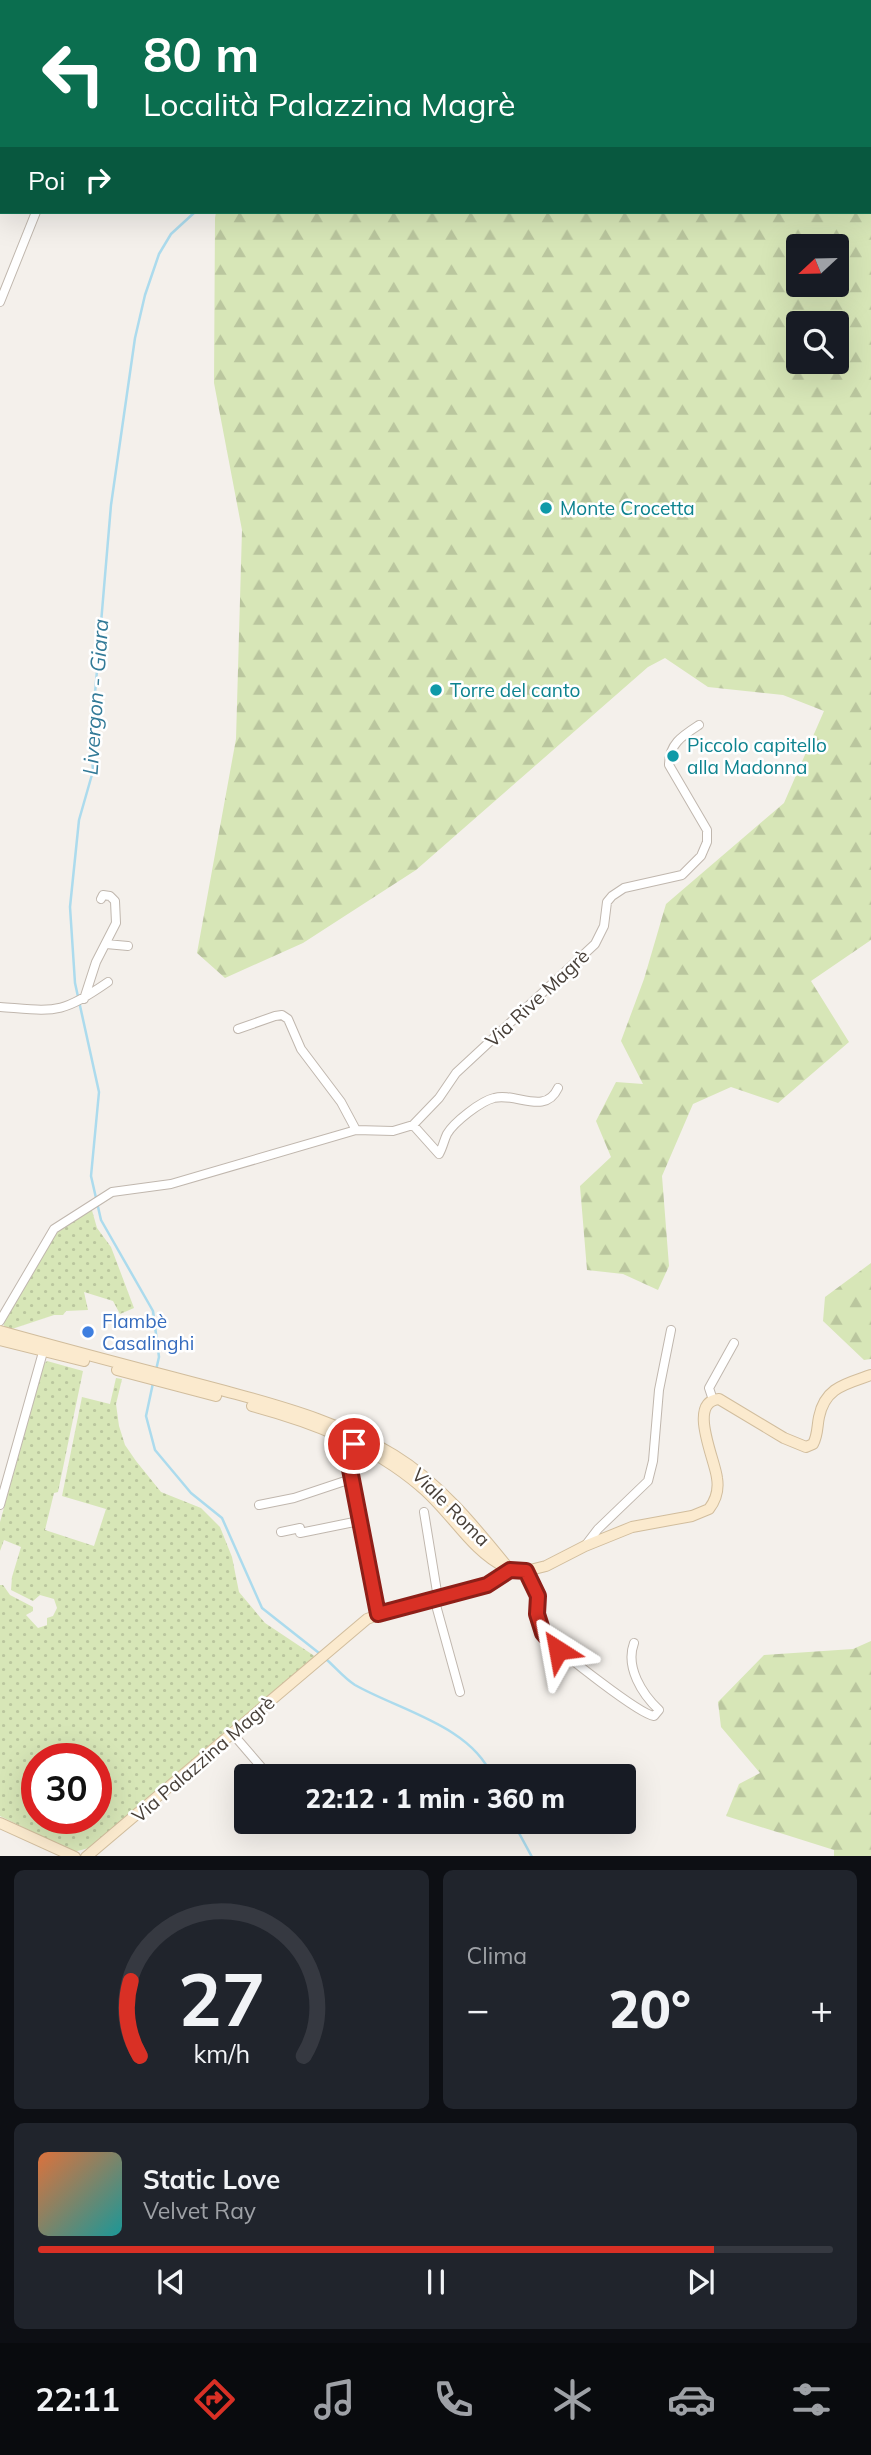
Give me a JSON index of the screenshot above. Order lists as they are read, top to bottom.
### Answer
{
  "streets": {
    "main road": ["Viale Roma", "Via Palazzina Magrè"],
    "street": ["Via Rive Magrè"]
  },
  "crossings": [
    ["Viale Roma", "Via Palazzina Magrè"]
  ],
  "water": ["Livergon - Giara"],
  "places": [
    "Monte Crocetta",
    "Torre del canto",
    "Piccolo capitello alla Madonna",
    "Flambè Casalinghi"
  ],
  "north": "left",
  "page": {
    "turn": ["80 m", "Località Palazzina Magrè"],
    "then": "Poi",
    "limit": "30",
    "trip": "22:12 · 1 min · 360 m",
    "tile": "Clima",
    "heat": ["−", "20°", "+"],
    "song": ["Static Love", "Velvet Ray"],
    "tabs": "22:11",
    "gauge": ["27", "km/h"]
  }
}
